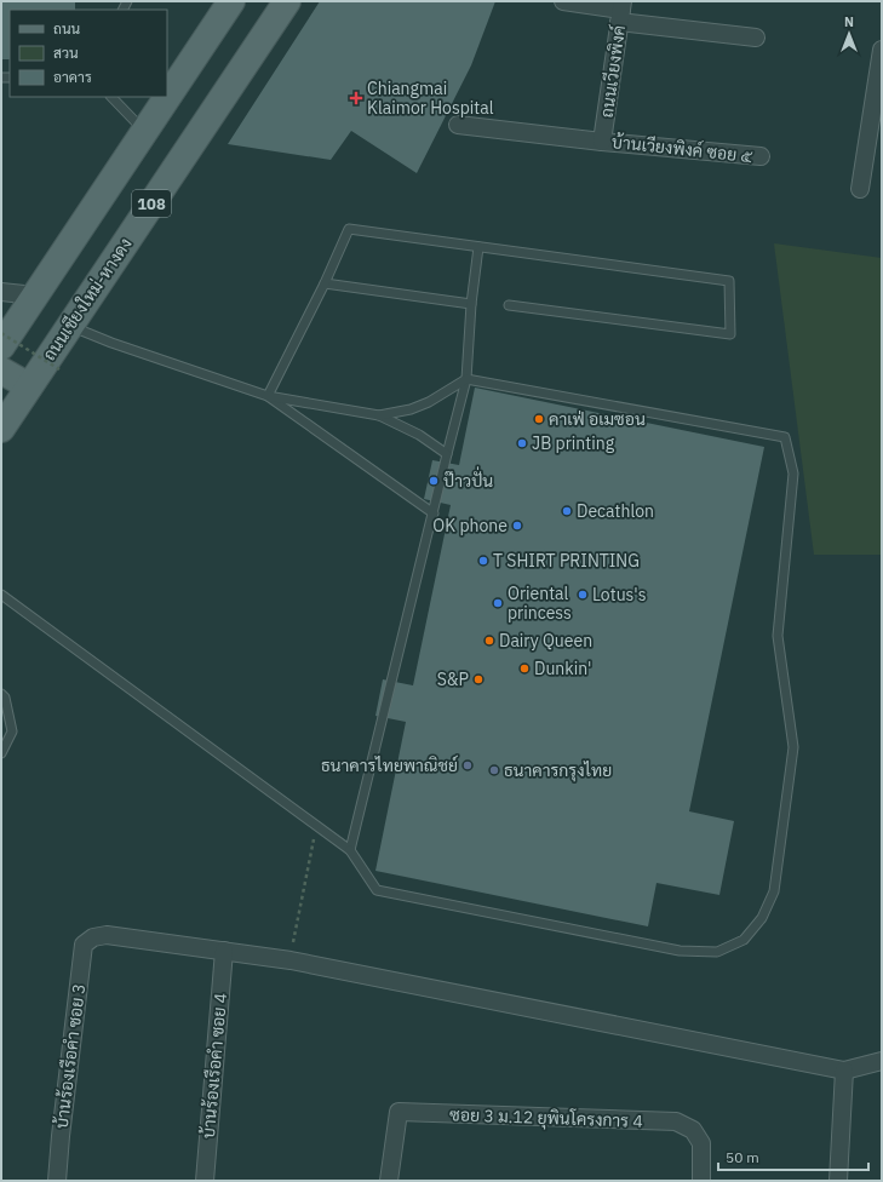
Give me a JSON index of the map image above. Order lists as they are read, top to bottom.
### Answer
{
  "streets": {
    "main road": ["108", "ถนนเชียงใหม่-หางดง"],
    "street": [
      "ถนนเวียงพิงค์",
      "บ้านเวียงพิงค์ ซอย ๕",
      "บ้านร้องเรือคำ ซอย 3",
      "บ้านร้องเรือคำ ซอย 4",
      "ซอย 3 ม.12 ยุพินโครงการ 4"
    ]
  },
  "crossings": [
    ["ถนนเวียงพิงค์", "บ้านเวียงพิงค์ ซอย ๕"],
    ["บ้านร้องเรือคำ ซอย 3", "บ้านร้องเรือคำ ซอย 4"]
  ],
  "places": {
    "health": ["Chiangmai Klaimor Hospital"],
    "other": [
      "คาเฟ่ อเมซอน",
      "JB printing",
      "ป๊าวปั่น",
      "Decathlon",
      "OK phone",
      "T SHIRT PRINTING",
      "Lotus's",
      "Oriental princess",
      "Dairy Queen",
      "Dunkin'",
      "S&P",
      "ธนาคารไทยพาณิชย์",
      "ธนาคารกรุงไทย"
    ]
  },
  "legend": ["ถนน", "สวน", "อาคาร"],
  "scale_bar": "50 m",
  "north": "top"
}
